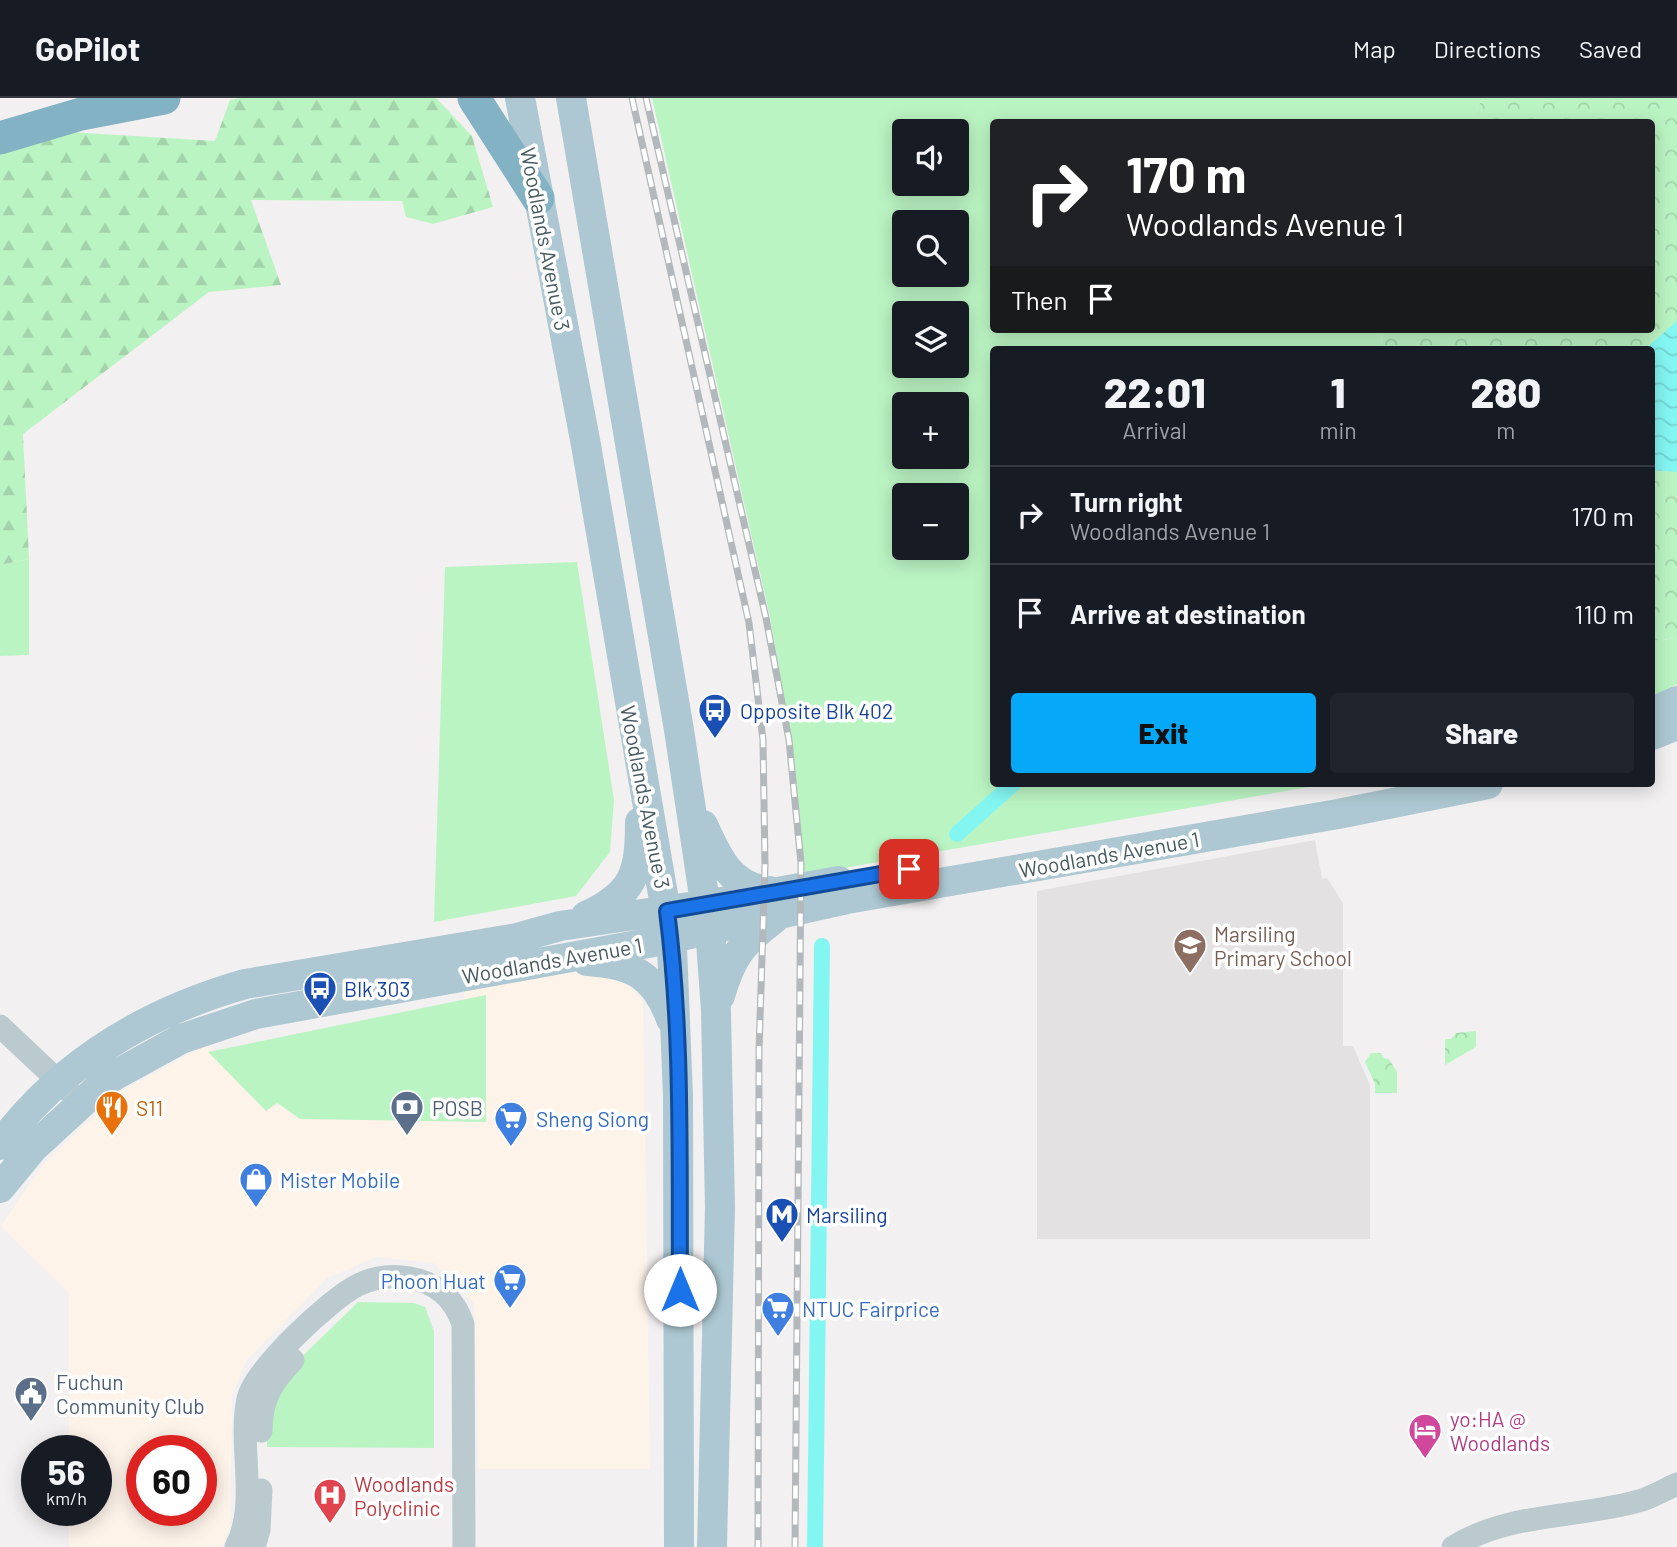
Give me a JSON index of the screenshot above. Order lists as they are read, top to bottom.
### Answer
{
  "streets": {
    "main road": ["Woodlands Avenue 3", "Woodlands Avenue 1"]
  },
  "crossings": [
    ["Woodlands Avenue 3", "Woodlands Avenue 1"]
  ],
  "places": {
    "bus stop": ["Opposite Blk 402", "Blk 303"],
    "school or university": ["Marsiling Primary School"],
    "restaurant": ["S11"],
    "bank": ["POSB"],
    "supermarket": ["Sheng Siong", "Phoon Huat", "NTUC Fairprice"],
    "shop": ["Mister Mobile"],
    "metro station": ["Marsiling"],
    "public building": ["Fuchun Community Club"],
    "hotel": ["yo:HA @ Woodlands"],
    "hospital": ["Woodlands Polyclinic"]
  },
  "page": {
    "header": "GoPilot",
    "nav": ["Map", "Directions", "Saved"],
    "map_buttons": ["+", "−"],
    "turn": ["170 m", "Woodlands Avenue 1"],
    "then": "Then",
    "eta": [
      "22:01",
      "Arrival",
      "1",
      "min",
      "280",
      "m"
    ],
    "list": [
      {
        "name": "Turn right",
        "note": "Woodlands Avenue 1",
        "value": "170 m"
      },
      {
        "name": "Arrive at destination",
        "value": "110 m"
      }
    ],
    "buttons": ["Exit", "Share"],
    "speed": "56 km/h",
    "limit": "60"
  }
}
